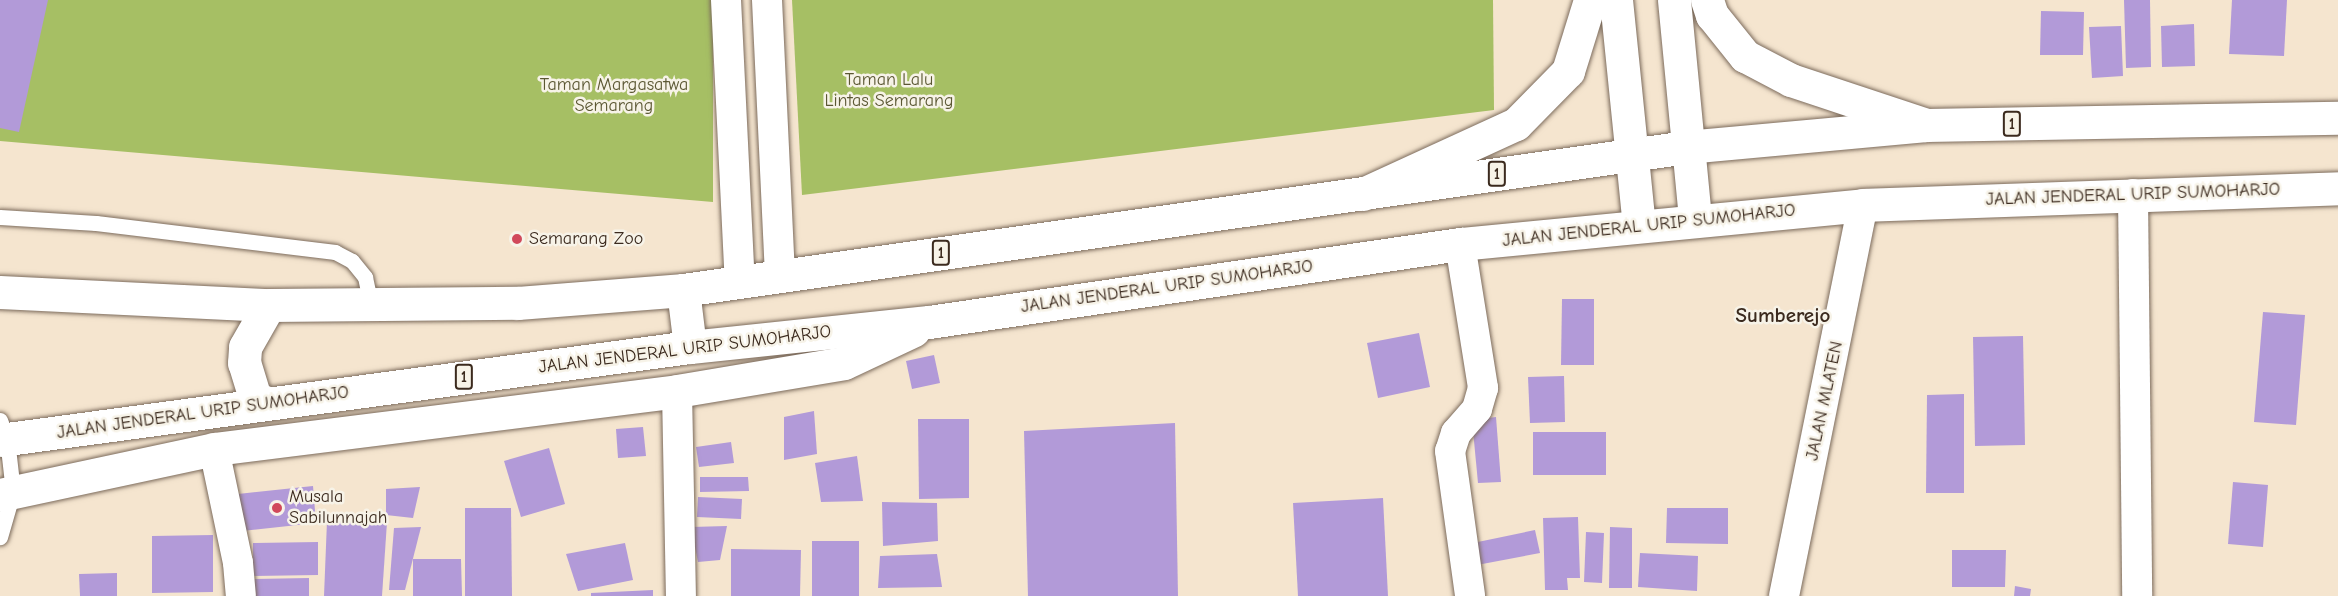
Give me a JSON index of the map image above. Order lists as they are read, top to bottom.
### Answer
{
  "streets": {
    "highway": ["1", "JALAN JENDERAL URIP SUMOHARJO"],
    "street": ["JALAN MLATEN"]
  },
  "crossings": [
    ["JALAN JENDERAL URIP SUMOHARJO", "JALAN MLATEN"]
  ],
  "districts": ["Sumberejo"],
  "parks": ["Taman Lalu Lintas Semarang", "Taman Margasatwa Semarang"],
  "places": ["Semarang Zoo", "Musala Sabilunnajah"]
}
